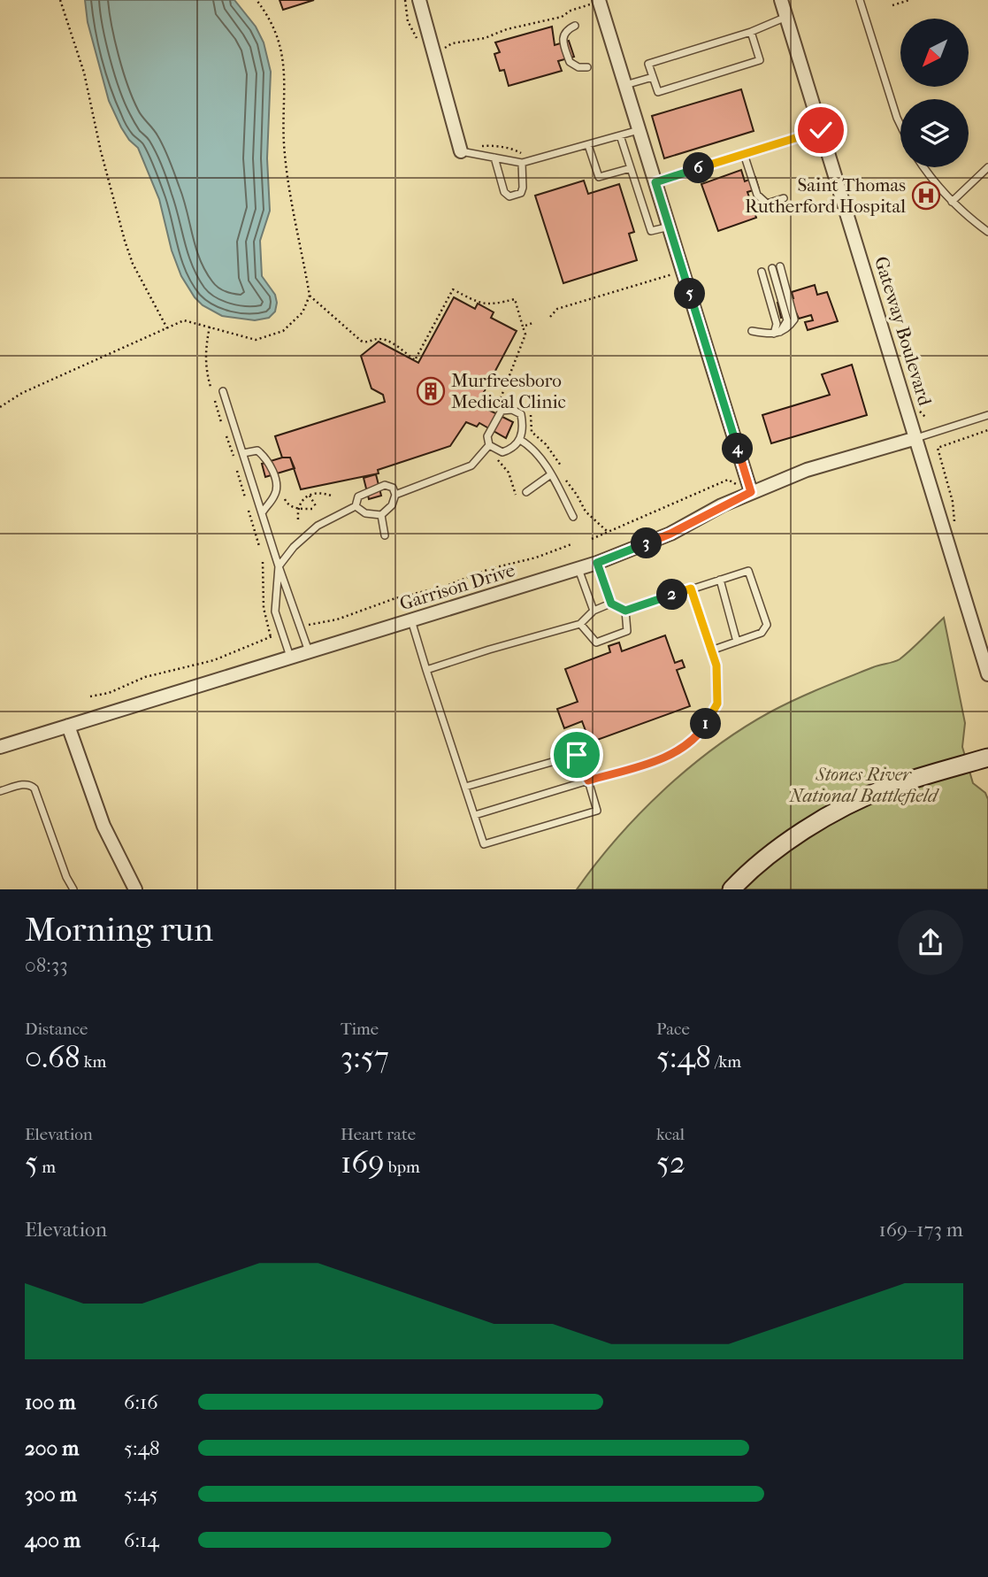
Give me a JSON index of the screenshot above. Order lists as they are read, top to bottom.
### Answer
{
  "streets": {
    "street": ["Gateway Boulevard", "Garrison Drive"]
  },
  "crossings": [
    ["Gateway Boulevard", "Garrison Drive"]
  ],
  "parks": ["Stones River National Battlefield"],
  "places": {
    "hospital": ["Saint Thomas Rutherford Hospital"],
    "building": ["Murfreesboro Medical Clinic"]
  },
  "north": "bottom left",
  "page": {
    "pins": [
      "6",
      "5",
      "4",
      "3",
      "2",
      "1"
    ],
    "heading": ["Morning run", "08:33"],
    "stats": [
      ["Distance", "0.68 km"],
      ["Time", "3:57"],
      ["Pace", "5:48 /km"],
      ["Elevation", "5 m"],
      ["Heart rate", "169 bpm"],
      ["kcal", "52"]
    ],
    "chart": ["Elevation", "169–173 m"],
    "list": [
      {
        "name": "100 m",
        "note": "6:16"
      },
      {
        "name": "200 m",
        "note": "5:48"
      },
      {
        "name": "300 m",
        "note": "5:45"
      },
      {
        "name": "400 m",
        "note": "6:14"
      }
    ]
  }
}
